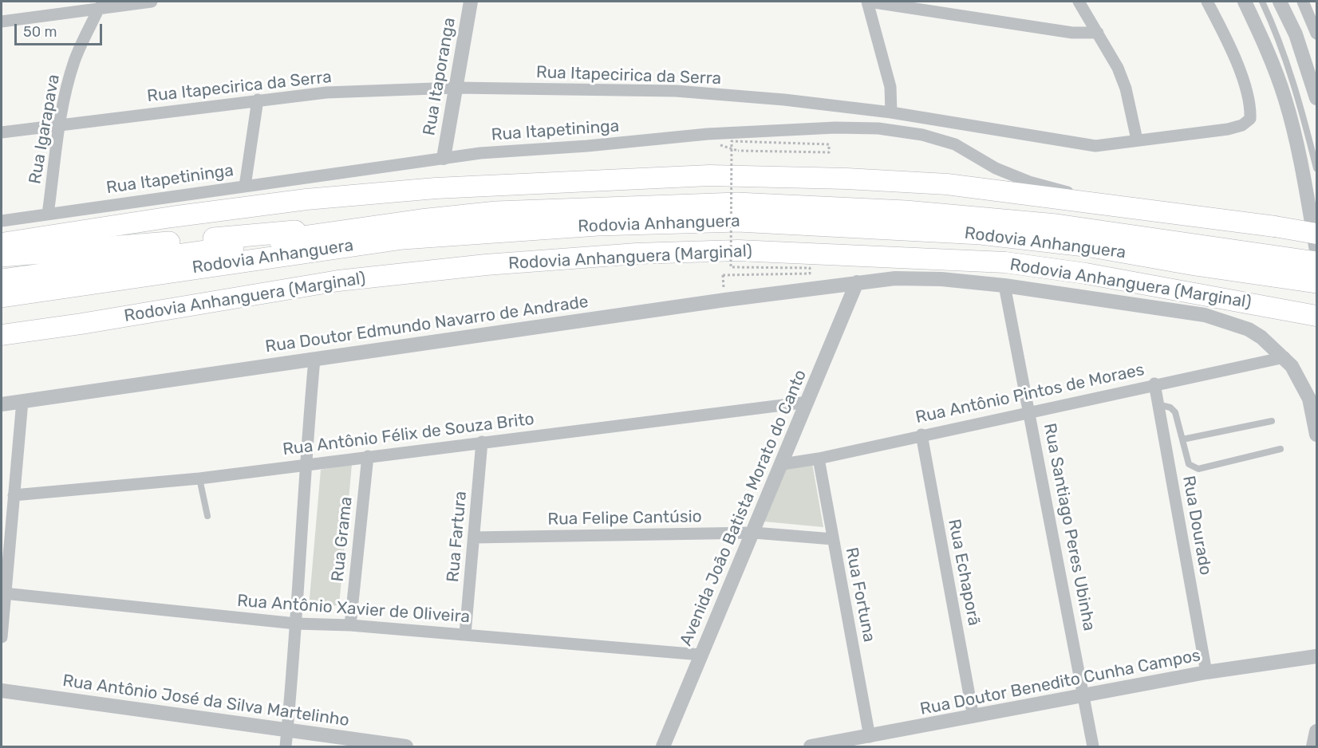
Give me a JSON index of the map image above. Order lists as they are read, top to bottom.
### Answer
{
  "streets": {
    "highway": ["Rodovia Anhanguera", "Rodovia Anhanguera (Marginal)"],
    "street": [
      "Rua Itapecirica da Serra",
      "Rua Itaporanga",
      "Rua Igarapava",
      "Rua Itapetininga",
      "Rua Doutor Edmundo Navarro de Andrade",
      "Rua Antônio Pintos de Moraes",
      "Rua Antônio Félix de Souza Brito",
      "Avenida João Batista Morato do Canto",
      "Rua Felipe Cantúsio",
      "Rua Dourado",
      "Rua Santiago Peres Ubinha",
      "Rua Fartura",
      "Rua Grama",
      "Rua Echaporã",
      "Rua Fortuna",
      "Rua Antônio Xavier de Oliveira",
      "Rua Doutor Benedito Cunha Campos",
      "Rua Antônio José da Silva Martelinho"
    ]
  },
  "crossings": [
    ["Rua Itapecirica da Serra", "Rua Itaporanga"],
    ["Rua Itapecirica da Serra", "Rua Igarapava"],
    ["Rua Itaporanga", "Rua Itapetininga"],
    ["Rua Igarapava", "Rua Itapetininga"],
    ["Rua Doutor Edmundo Navarro de Andrade", "Rua Antônio Pintos de Moraes"],
    ["Rua Doutor Edmundo Navarro de Andrade", "Avenida João Batista Morato do Canto"],
    ["Rua Doutor Edmundo Navarro de Andrade", "Rua Santiago Peres Ubinha"],
    ["Rua Antônio Pintos de Moraes", "Avenida João Batista Morato do Canto"],
    ["Rua Antônio Pintos de Moraes", "Rua Dourado"],
    ["Rua Antônio Pintos de Moraes", "Rua Santiago Peres Ubinha"],
    ["Rua Antônio Pintos de Moraes", "Rua Echaporã"],
    ["Rua Antônio Pintos de Moraes", "Rua Fortuna"],
    ["Rua Antônio Félix de Souza Brito", "Avenida João Batista Morato do Canto"],
    ["Rua Antônio Félix de Souza Brito", "Rua Fartura"],
    ["Rua Antônio Félix de Souza Brito", "Rua Grama"],
    ["Avenida João Batista Morato do Canto", "Rua Felipe Cantúsio"],
    ["Avenida João Batista Morato do Canto", "Rua Antônio Xavier de Oliveira"],
    ["Rua Felipe Cantúsio", "Rua Fartura"],
    ["Rua Felipe Cantúsio", "Rua Fortuna"],
    ["Rua Dourado", "Rua Doutor Benedito Cunha Campos"],
    ["Rua Santiago Peres Ubinha", "Rua Doutor Benedito Cunha Campos"],
    ["Rua Fartura", "Rua Antônio Xavier de Oliveira"],
    ["Rua Grama", "Rua Antônio Xavier de Oliveira"],
    ["Rua Echaporã", "Rua Doutor Benedito Cunha Campos"],
    ["Rua Fortuna", "Rua Doutor Benedito Cunha Campos"]
  ],
  "scale_bar": "50 m"
}
